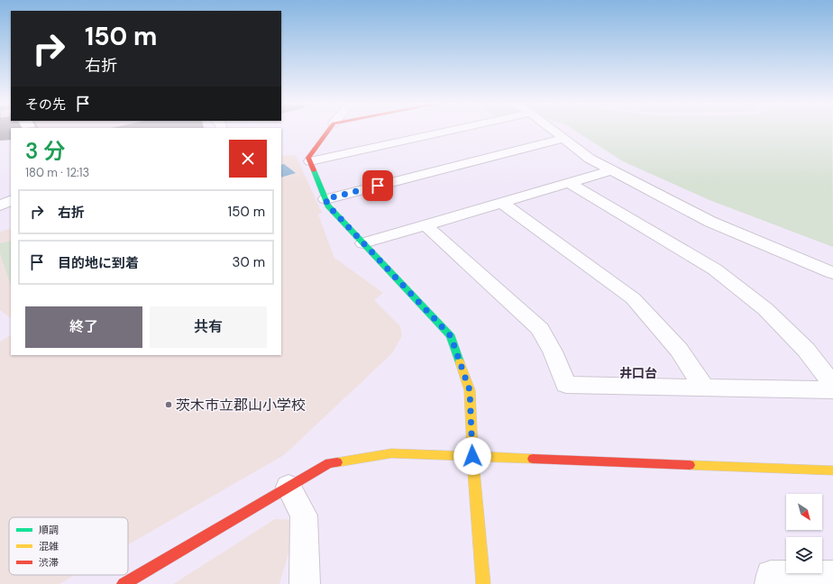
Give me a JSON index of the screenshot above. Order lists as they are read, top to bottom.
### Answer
{
  "districts": ["井口台"],
  "places": ["茨木市立郡山小学校"],
  "legend": ["順調", "混雑", "渋滞"],
  "north": "bottom right",
  "page": {
    "turn": ["150 m", "右折"],
    "then": "その先",
    "heading": ["3 分", "180 m · 12:13"],
    "list": [
      {
        "name": "右折",
        "value": "150 m"
      },
      {
        "name": "目的地に到着",
        "value": "30 m"
      }
    ],
    "buttons": ["終了", "共有"]
  }
}
